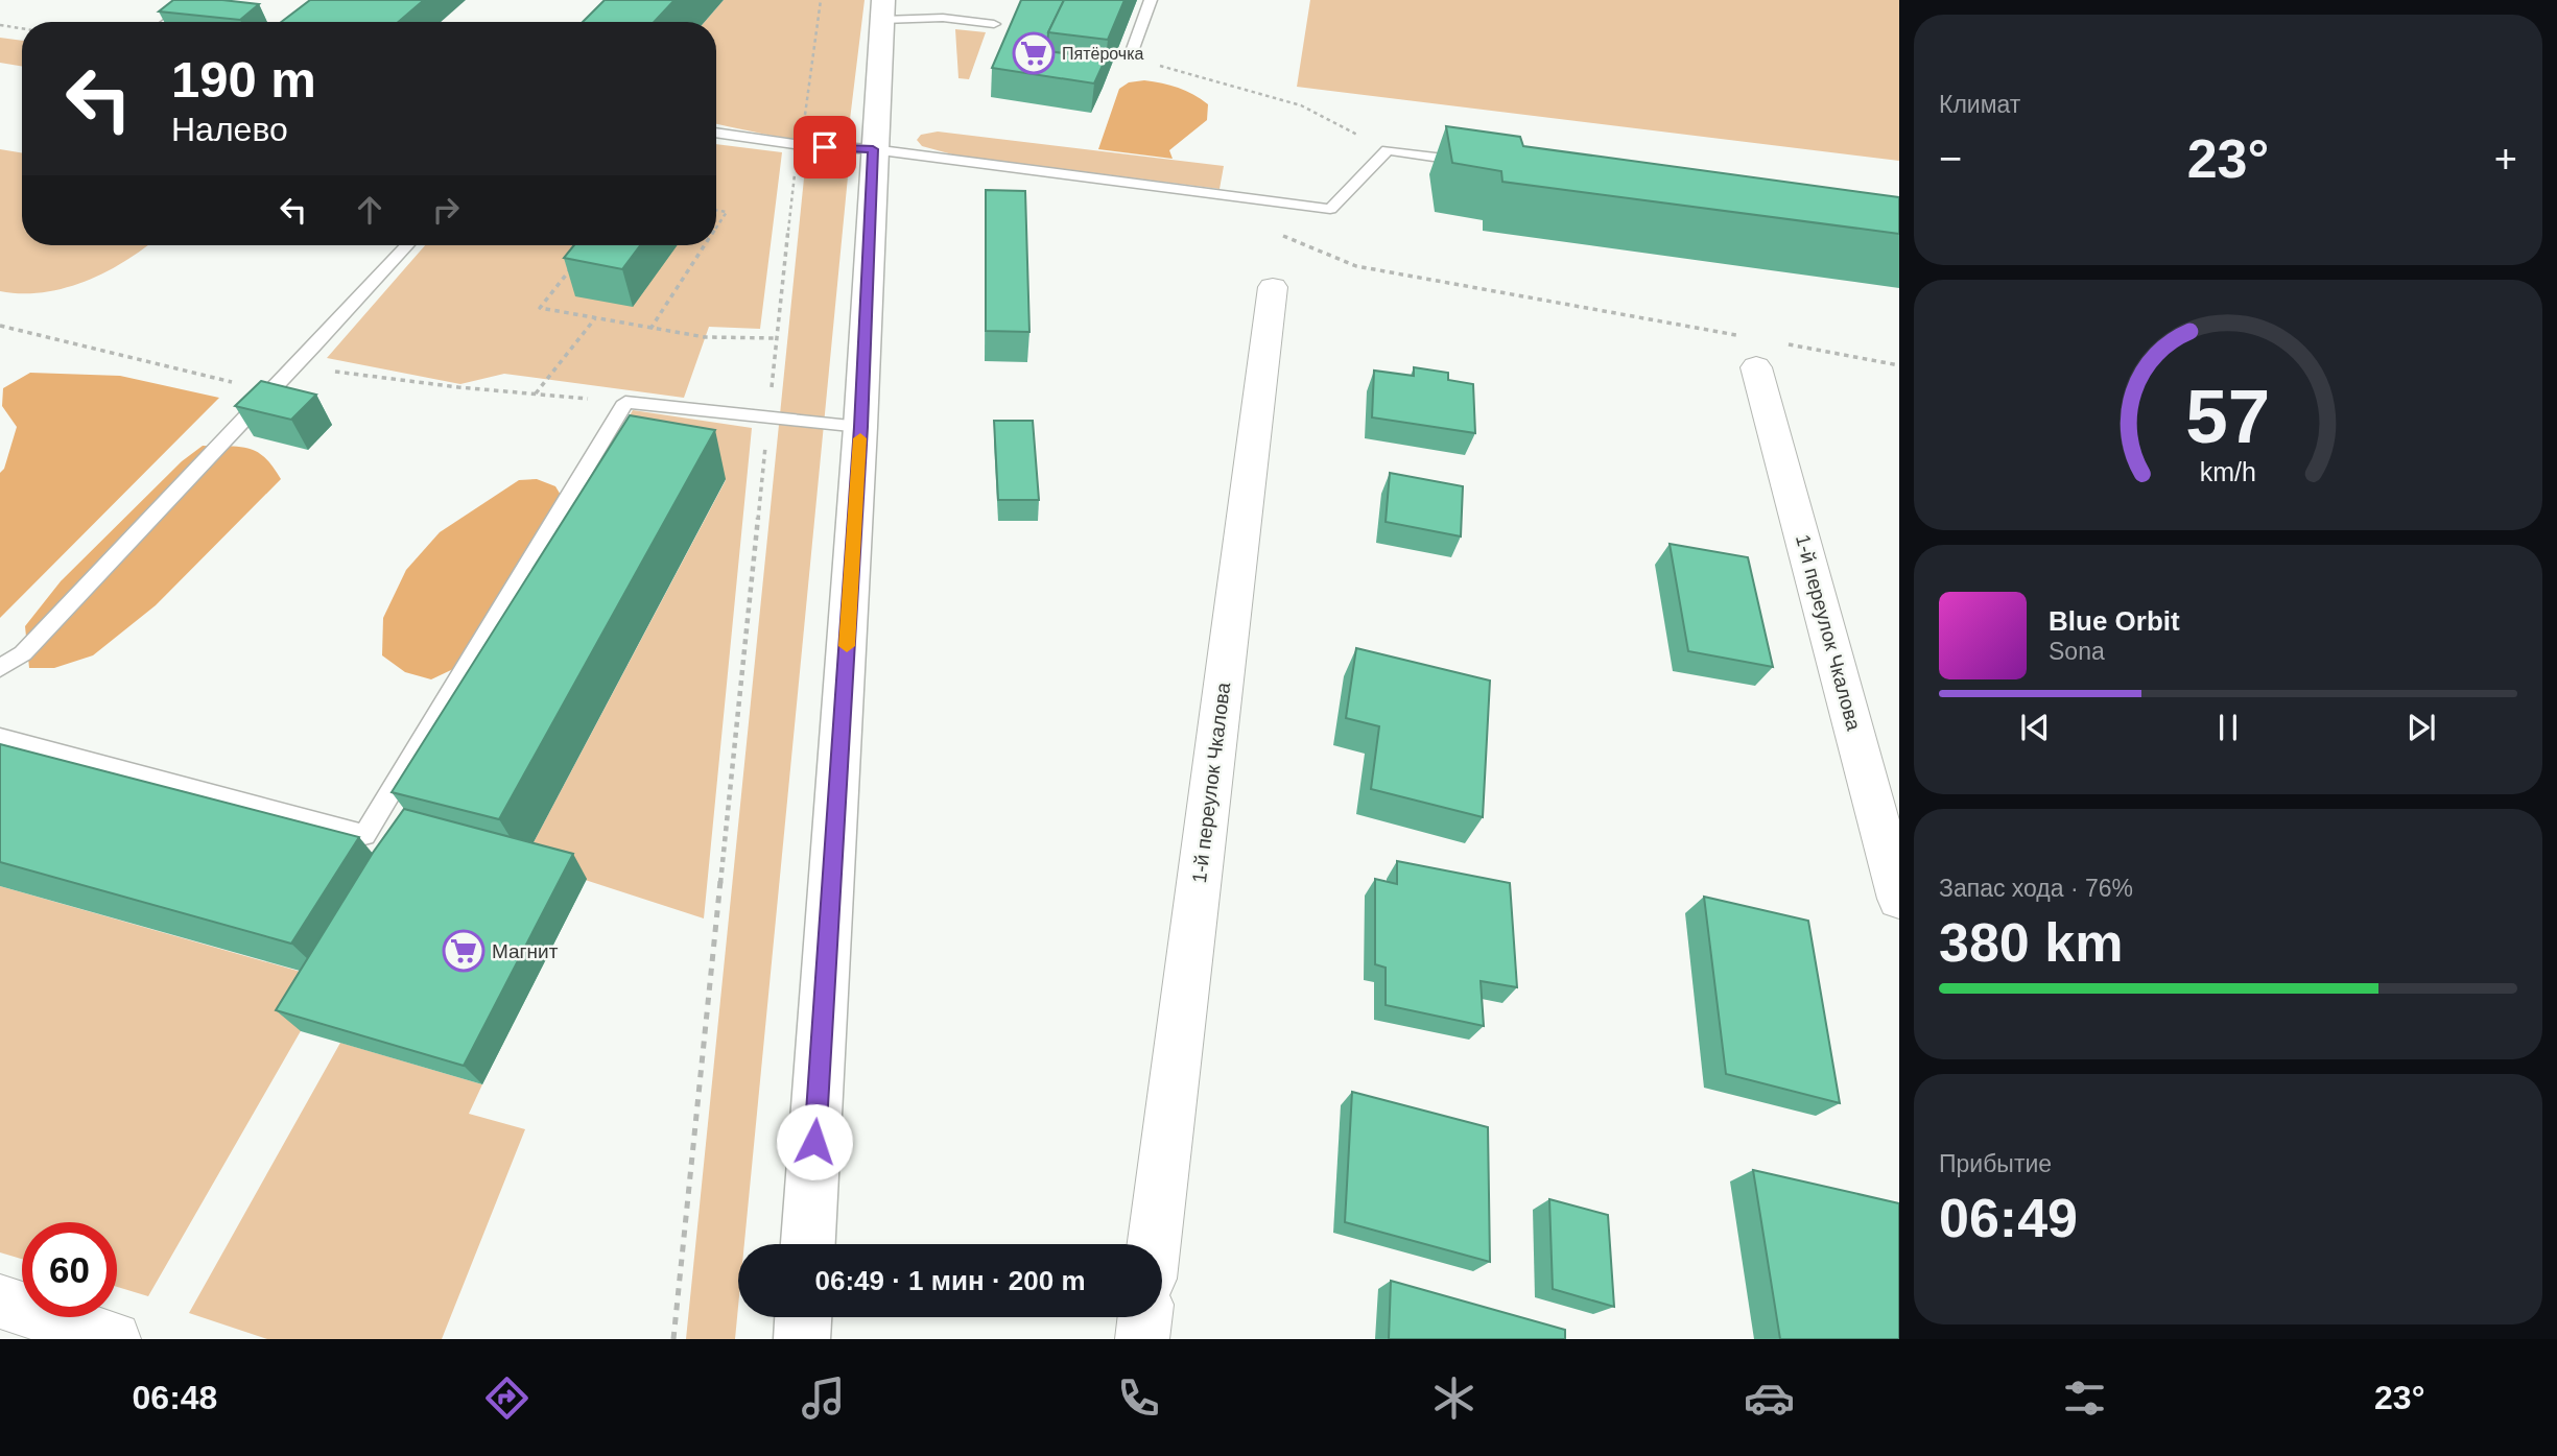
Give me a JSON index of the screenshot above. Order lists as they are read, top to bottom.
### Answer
{
  "streets": {
    "street": ["1-й переулок Чкалова"]
  },
  "places": {
    "supermarket": ["Пятёрочка", "Магнит"]
  },
  "page": {
    "tile": [
      "Климат",
      ["Запас хода · 76%", "380 km"],
      ["Прибытие", "06:49"]
    ],
    "turn": ["190 m", "Налево"],
    "heat": ["−", "23°", "+"],
    "song": ["Blue Orbit", "Sona"],
    "limit": "60",
    "trip": "06:49 · 1 мин · 200 m",
    "tabs": ["06:48", "23°"],
    "gauge": ["57", "km/h"]
  }
}
